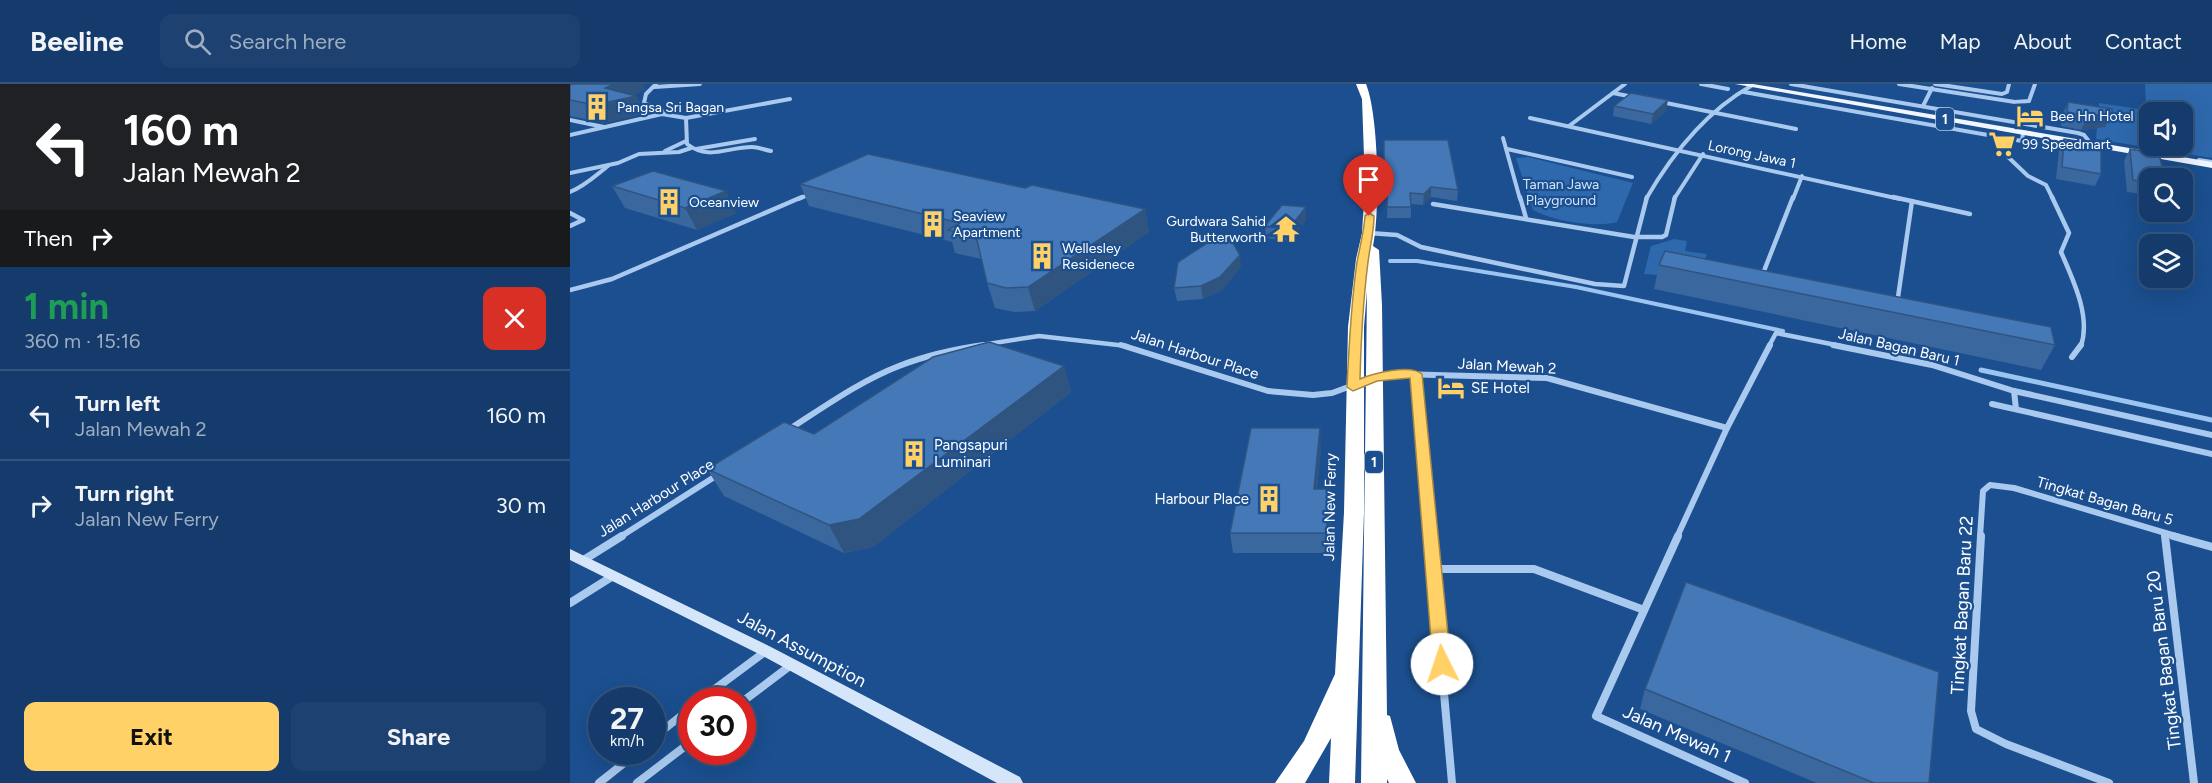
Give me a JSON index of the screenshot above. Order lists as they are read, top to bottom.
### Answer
{
  "streets": {
    "highway": ["1", "Jalan New Ferry"],
    "street": [
      "Lorong Jawa 1",
      "Jalan Bagan Baru 1",
      "Jalan Harbour Place",
      "Jalan Mewah 2",
      "Tingkat Bagan Baru 5",
      "Tingkat Bagan Baru 22",
      "Jalan Assumption",
      "Tingkat Bagan Baru 20",
      "Jalan Mewah 1"
    ]
  },
  "crossings": [
    ["Jalan Bagan Baru 1", "Jalan Mewah 2"],
    ["Jalan Harbour Place", "Jalan Mewah 2"],
    ["Jalan Harbour Place", "Jalan New Ferry"],
    ["Jalan Harbour Place", "Jalan Assumption"],
    ["Jalan Mewah 2", "Jalan New Ferry"],
    ["Tingkat Bagan Baru 5", "Tingkat Bagan Baru 22"],
    ["Tingkat Bagan Baru 5", "Tingkat Bagan Baru 20"]
  ],
  "parks": ["Taman Jawa Playground"],
  "places": {
    "building": [
      "Pangsa Sri Bagan",
      "Oceanview",
      "Seaview Apartment",
      "Wellesley Residenece",
      "Pangsapuri Luminari",
      "Harbour Place"
    ],
    "hotel": ["Bee Hn Hotel", "SE Hotel"],
    "supermarket": ["99 Speedmart"],
    "temple": ["Gurdwara Sahid Butterworth"]
  },
  "page": {
    "header": "Beeline",
    "search": "Search here",
    "nav": [
      "Home",
      "Map",
      "About",
      "Contact"
    ],
    "turn": ["160 m", "Jalan Mewah 2"],
    "then": "Then",
    "heading": ["1 min", "360 m · 15:16"],
    "list": [
      {
        "name": "Turn left",
        "note": "Jalan Mewah 2",
        "value": "160 m"
      },
      {
        "name": "Turn right",
        "note": "Jalan New Ferry",
        "value": "30 m"
      }
    ],
    "speed": "27 km/h",
    "limit": "30",
    "buttons": ["Exit", "Share"]
  }
}
